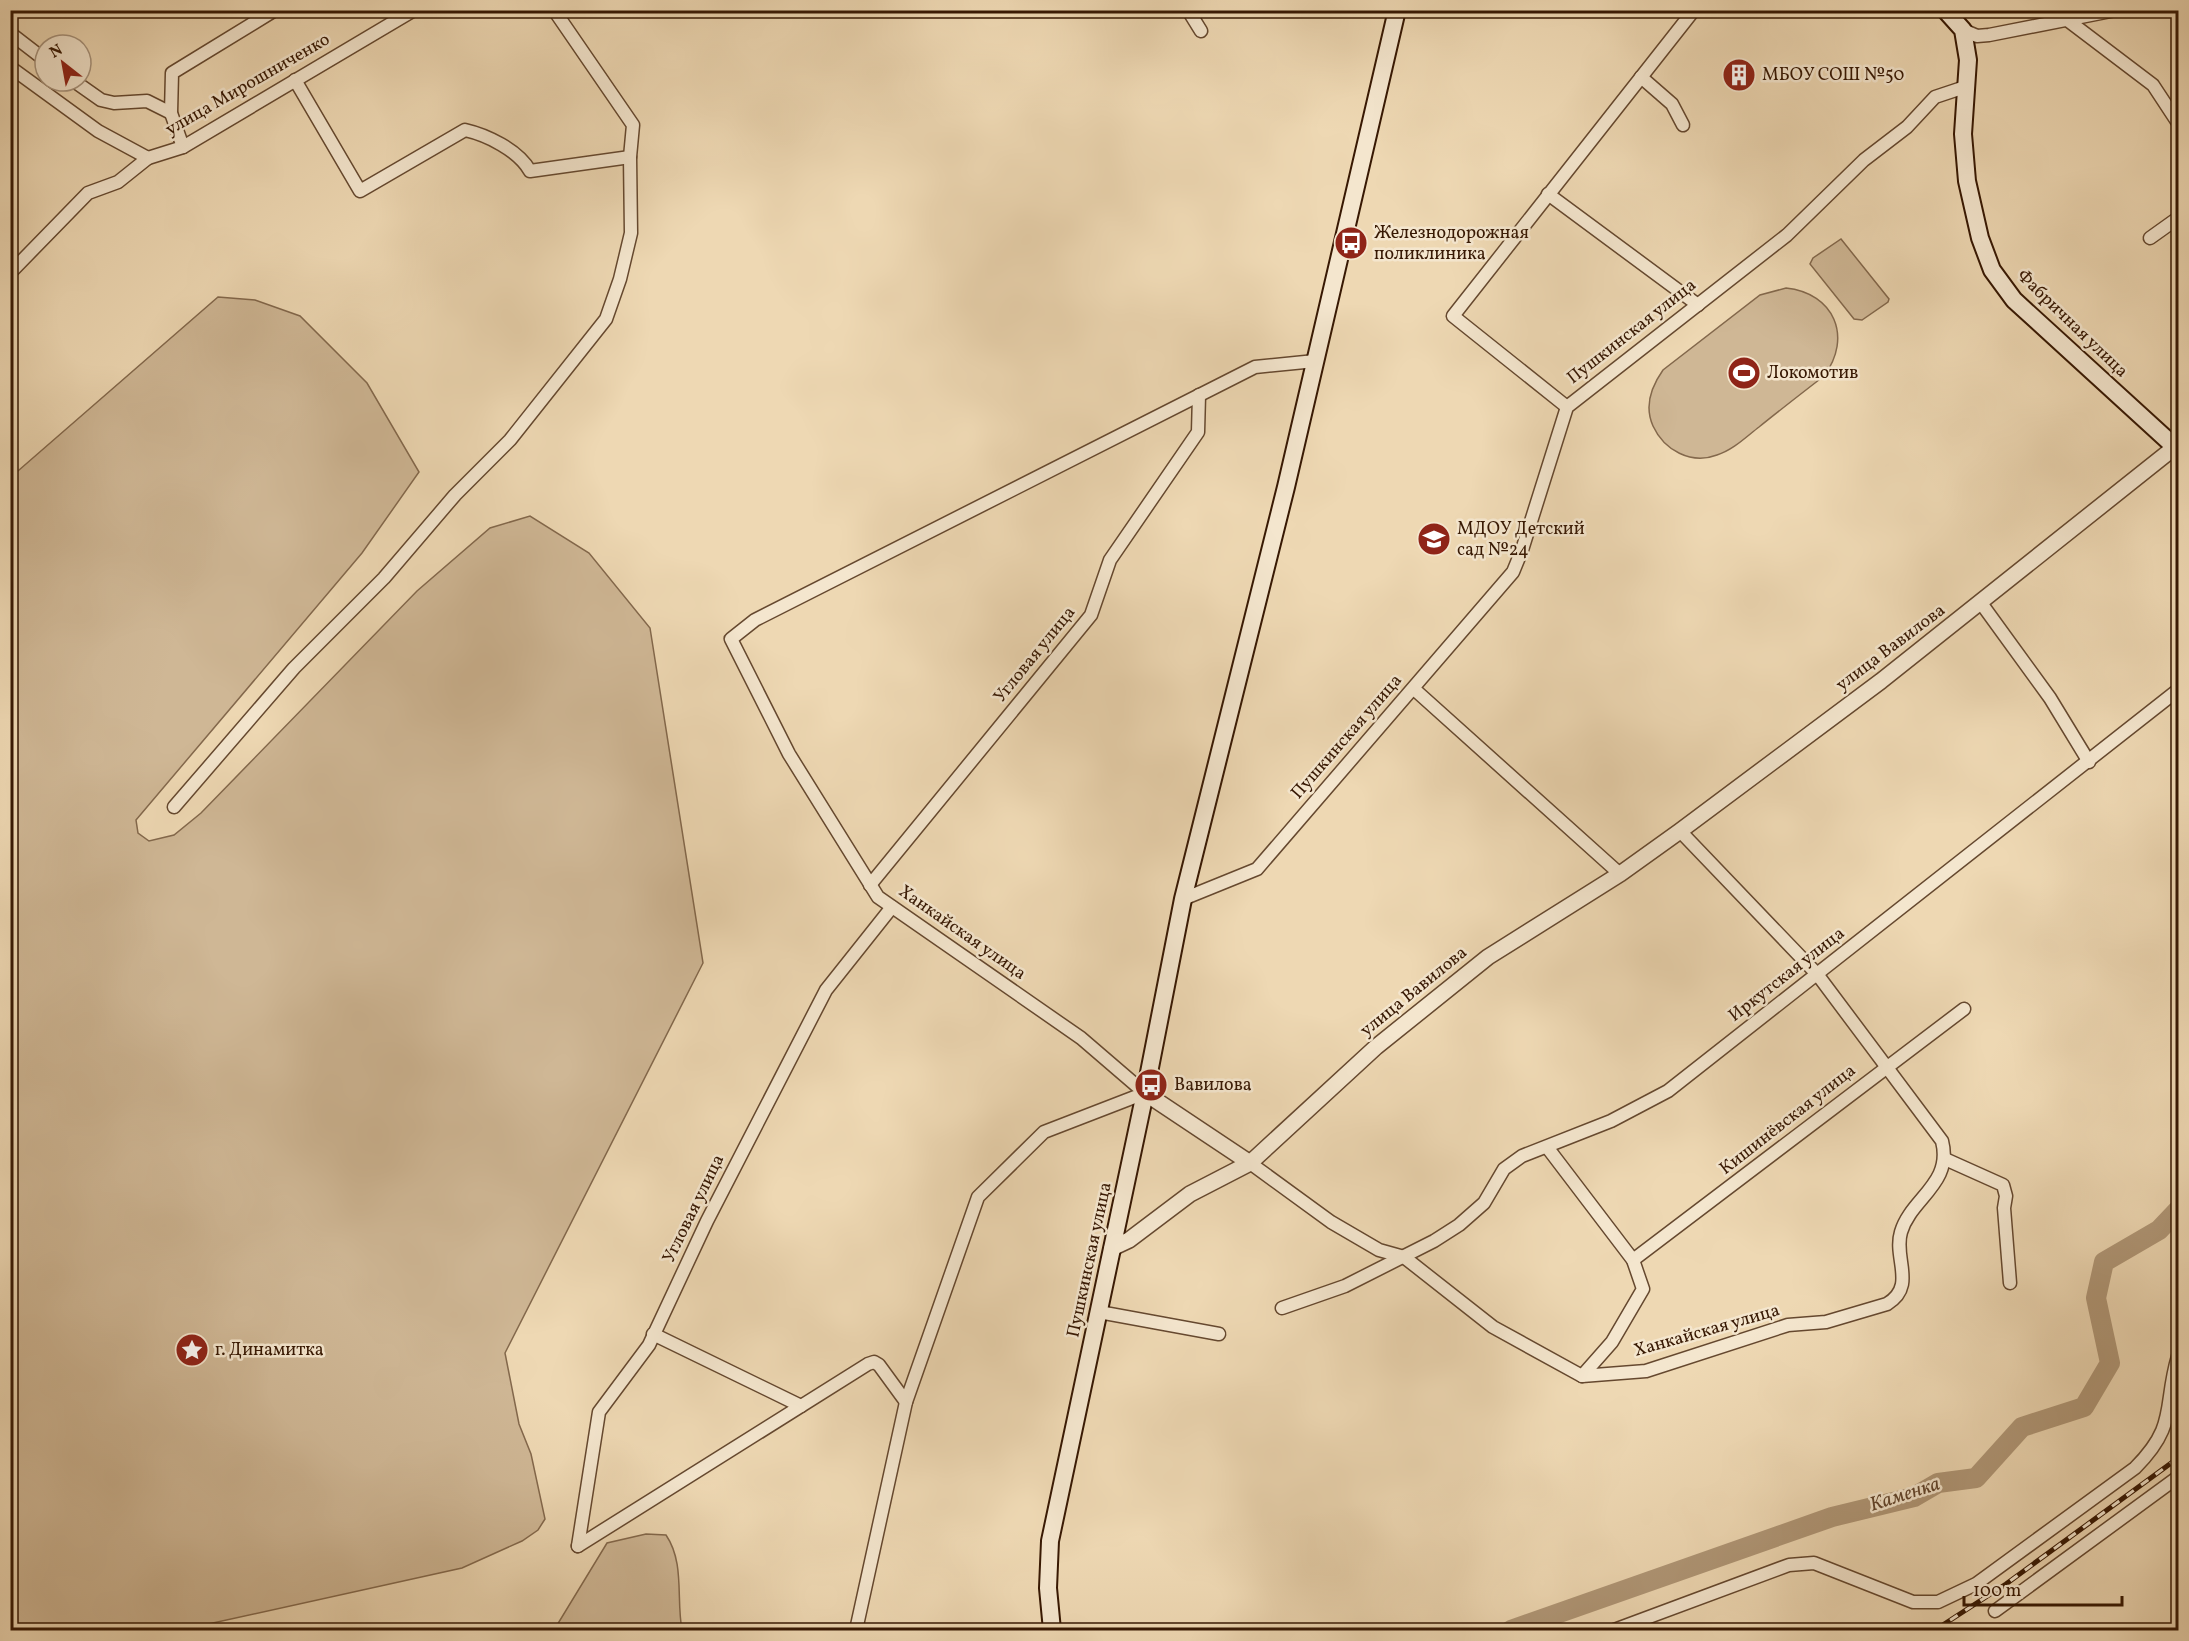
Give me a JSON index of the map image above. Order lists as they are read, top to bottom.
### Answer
{
  "streets": {
    "main road": ["Фабричная улица", "Пушкинская улица"],
    "street": [
      "улица Мирошниченко",
      "улица Вавилова",
      "Угловая улица",
      "Ханкайская улица",
      "Иркутская улица",
      "Кишинёвская улица"
    ]
  },
  "crossings": [
    ["Фабричная улица", "Пушкинская улица"],
    ["Фабричная улица", "улица Вавилова"],
    ["Пушкинская улица", "улица Вавилова"],
    ["Пушкинская улица", "Ханкайская улица"],
    ["Угловая улица", "Ханкайская улица"]
  ],
  "water": ["Каменка"],
  "places": {
    "building": ["МБОУ СОШ №50"],
    "bus stop": ["Железнодорожная поликлиника", "Вавилова"],
    "sports": ["Локомотив"],
    "school or university": ["МДОУ Детский сад №24"],
    "place": ["г. Динамитка"]
  },
  "scale_bar": "100 m",
  "north": "top left"
}
